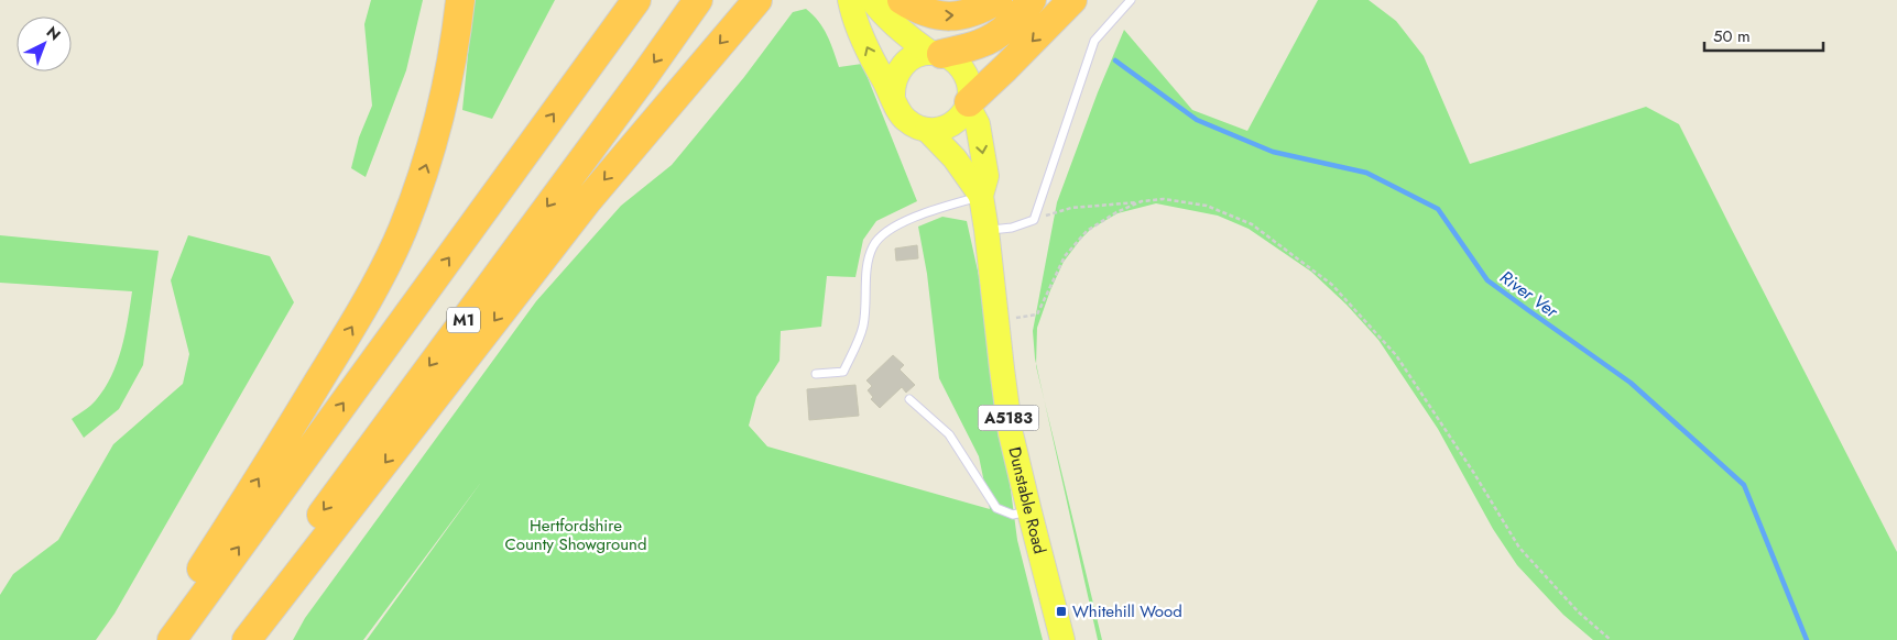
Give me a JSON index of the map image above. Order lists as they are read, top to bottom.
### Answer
{
  "streets": {
    "highway": ["M1"],
    "main road": ["A5183", "Dunstable Road"]
  },
  "water": ["River Ver"],
  "parks": ["Hertfordshire County Showground"],
  "places": {
    "transit": ["Whitehill Wood"]
  },
  "scale_bar": "50 m",
  "north": "top right"
}
